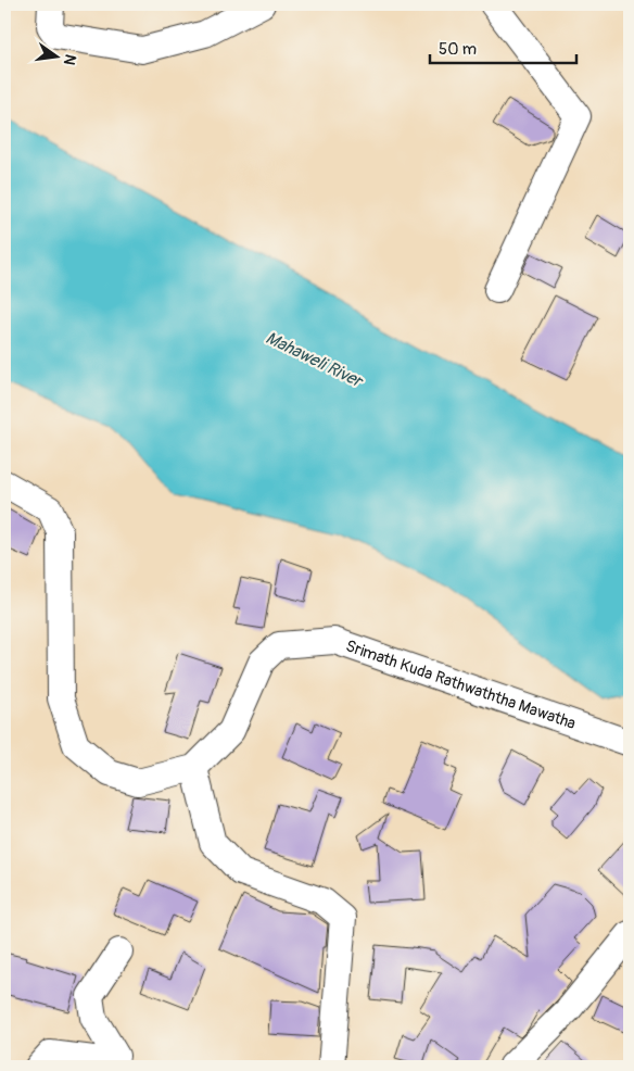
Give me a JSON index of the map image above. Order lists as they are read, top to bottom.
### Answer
{
  "streets": {
    "street": ["Srimath Kuda Rathwaththa Mawatha"]
  },
  "water": ["Mahaweli River"],
  "scale_bar": "50 m",
  "north": "right"
}
